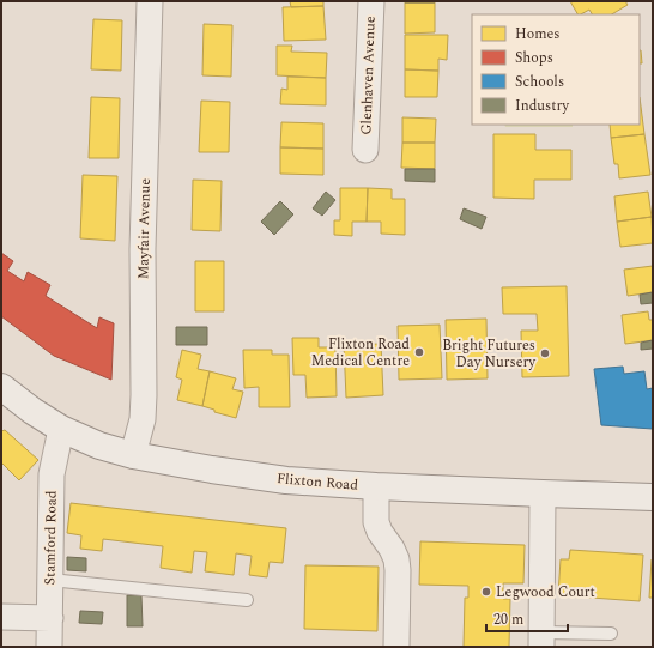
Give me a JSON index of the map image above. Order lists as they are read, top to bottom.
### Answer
{
  "streets": {
    "street": [
      "Glenhaven Avenue",
      "Mayfair Avenue",
      "Flixton Road",
      "Stamford Road"
    ]
  },
  "crossings": [
    ["Mayfair Avenue", "Flixton Road"],
    ["Flixton Road", "Stamford Road"]
  ],
  "places": ["Flixton Road Medical Centre", "Bright Futures Day Nursery", "Legwood Court"],
  "legend": [
    "Homes",
    "Shops",
    "Schools",
    "Industry"
  ],
  "scale_bar": "20 m"
}
